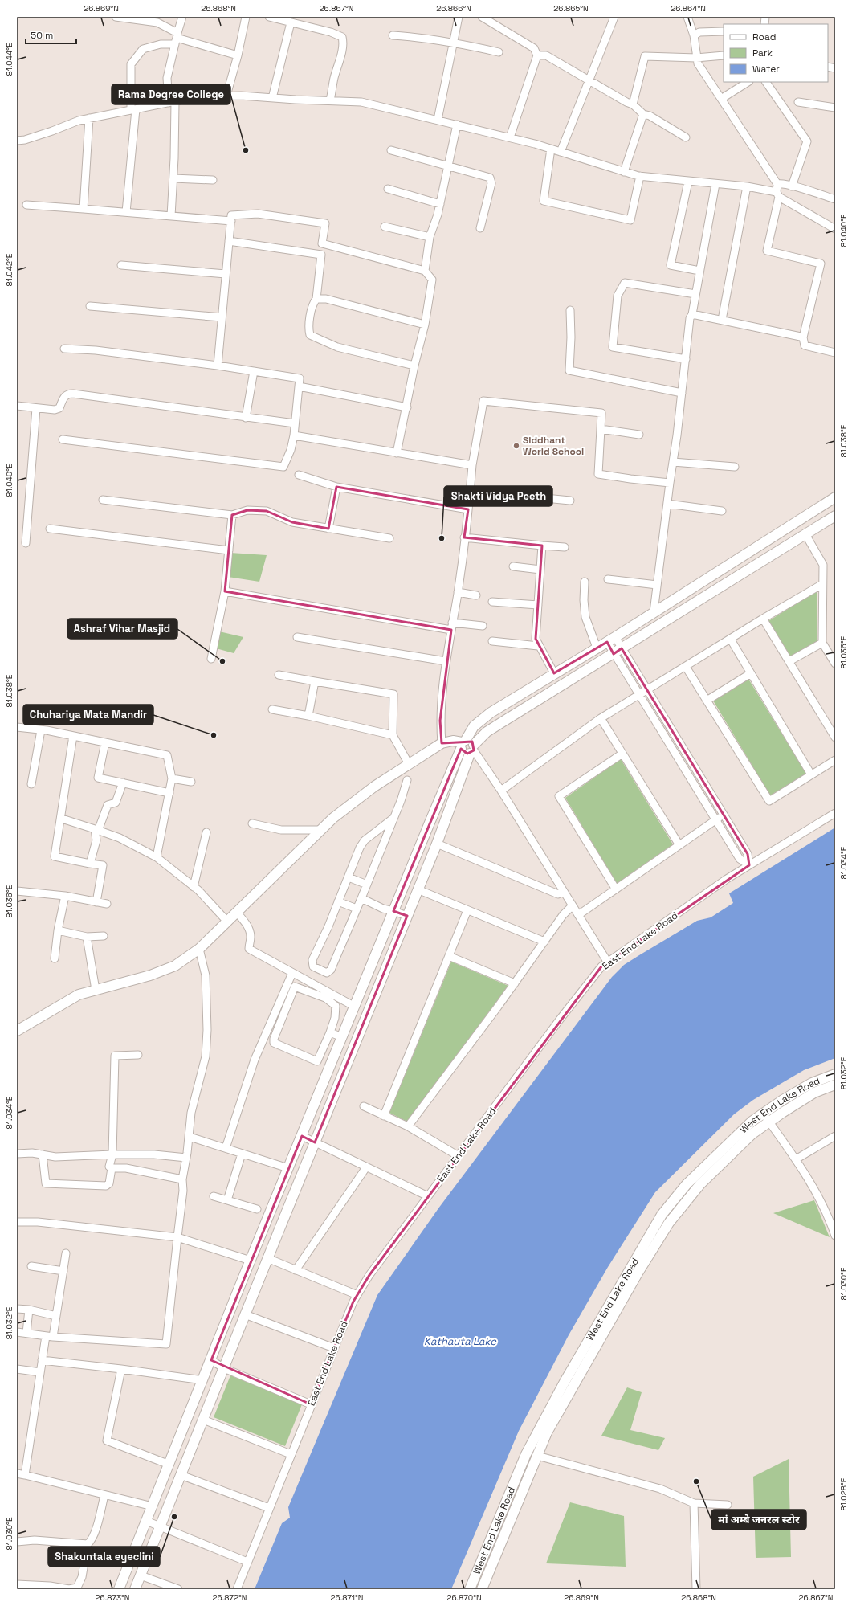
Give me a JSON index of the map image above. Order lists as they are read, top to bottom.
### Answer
{
  "streets": {
    "street": ["East End Lake Road", "West End Lake Road"]
  },
  "water": ["Kathauta Lake"],
  "places": [
    "Rama Degree College",
    "Siddhant World School",
    "Shakti Vidya Peeth",
    "Ashraf Vihar Masjid",
    "Chuhariya Mata Mandir",
    "मां अम्बे जनरल स्टोर",
    "Shakuntala eyeclini"
  ],
  "legend": ["Road", "Park", "Water"],
  "scale_bar": "50 m",
  "coordinates": [
    "26.869°N",
    "26.868°N",
    "26.867°N",
    "26.866°N",
    "26.865°N",
    "26.864°N",
    "81.044°E",
    "81.040°E",
    "81.042°E",
    "81.038°E",
    "81.036°E",
    "81.034°E",
    "81.032°E",
    "81.030°E",
    "81.028°E",
    "26.873°N",
    "26.872°N",
    "26.871°N",
    "26.870°N"
  ]
}
